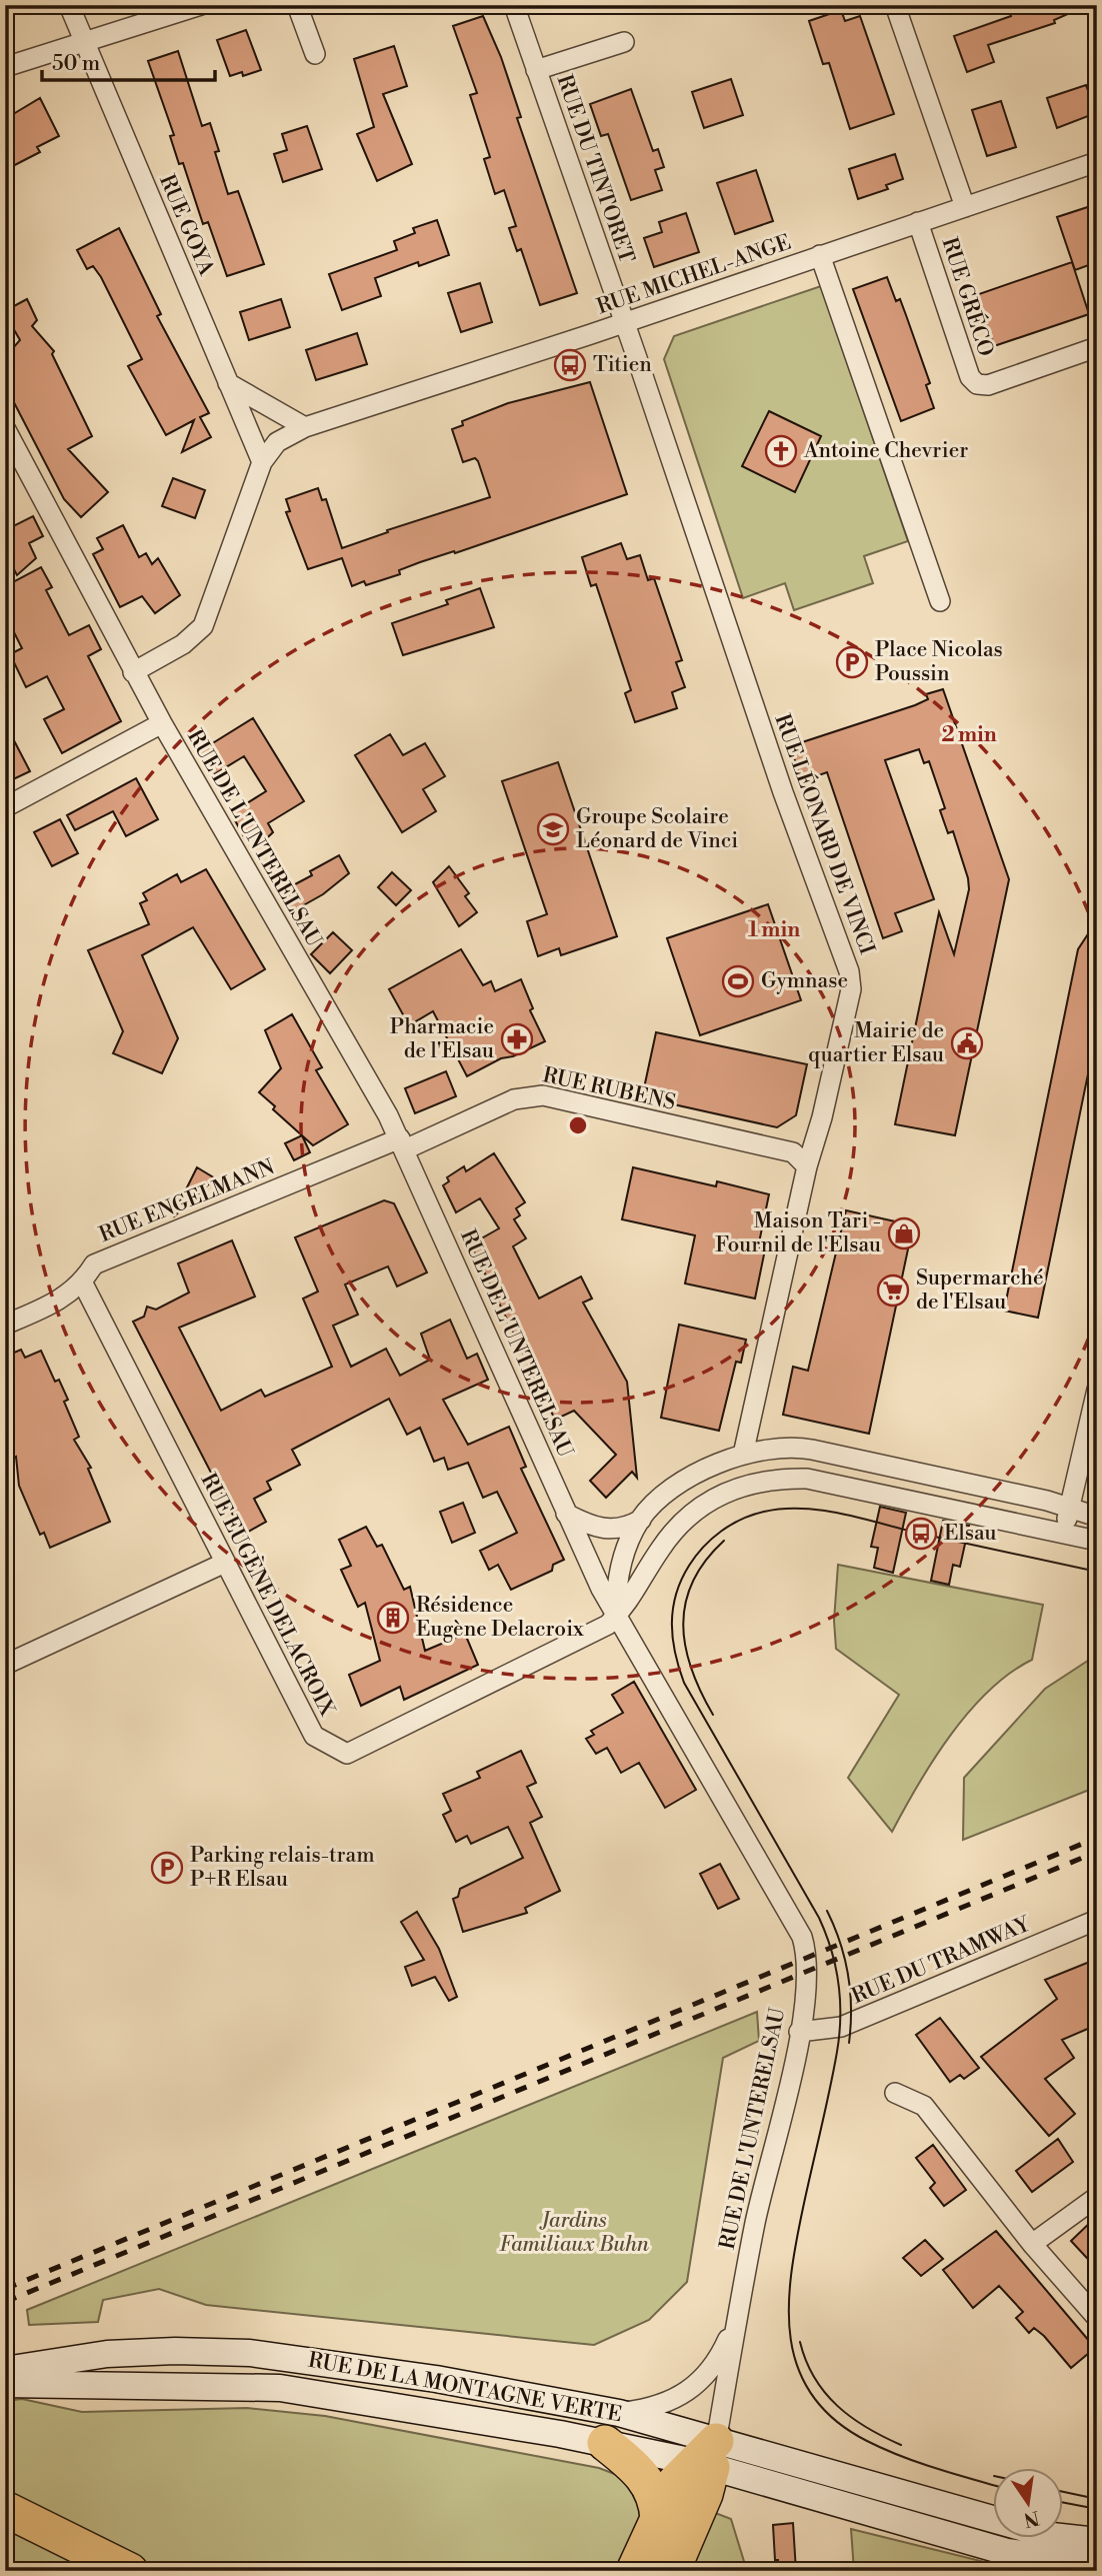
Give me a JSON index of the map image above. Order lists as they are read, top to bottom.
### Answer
{
  "streets": {
    "main road": ["RUE DE LA MONTAGNE VERTE"],
    "street": [
      "RUE DU TINTORET",
      "RUE GOYA",
      "RUE MICHEL-ANGE",
      "RUE GRÉCO",
      "RUE LÉONARD DE VINCI",
      "RUE DE L'UNTERELSAU",
      "RUE RUBENS",
      "RUE ENGELMANN",
      "RUE EUGÈNE DELACROIX",
      "RUE DU TRAMWAY"
    ]
  },
  "crossings": [
    ["RUE DU TINTORET", "RUE MICHEL-ANGE"],
    ["RUE DU TINTORET", "RUE LÉONARD DE VINCI"],
    ["RUE GOYA", "RUE MICHEL-ANGE"],
    ["RUE MICHEL-ANGE", "RUE GRÉCO"],
    ["RUE MICHEL-ANGE", "RUE LÉONARD DE VINCI"],
    ["RUE MICHEL-ANGE", "RUE DE L'UNTERELSAU"],
    ["RUE LÉONARD DE VINCI", "RUE RUBENS"],
    ["RUE DE L'UNTERELSAU", "RUE RUBENS"],
    ["RUE DE L'UNTERELSAU", "RUE ENGELMANN"],
    ["RUE DE L'UNTERELSAU", "RUE EUGÈNE DELACROIX"],
    ["RUE DE L'UNTERELSAU", "RUE DU TRAMWAY"],
    ["RUE DE L'UNTERELSAU", "RUE DE LA MONTAGNE VERTE"],
    ["RUE RUBENS", "RUE ENGELMANN"],
    ["RUE ENGELMANN", "RUE EUGÈNE DELACROIX"]
  ],
  "parks": ["Jardins Familiaux Buhn"],
  "places": {
    "bus stop": ["Titien", "Elsau"],
    "church": ["Antoine Chevrier"],
    "parking": ["Place Nicolas Poussin", "Parking relais-tram P+R Elsau"],
    "school or university": ["Groupe Scolaire Léonard de Vinci"],
    "sports": ["Gymnase"],
    "pharmacy": ["Pharmacie de l'Elsau"],
    "public building": ["Mairie de quartier Elsau"],
    "shop": ["Maison Tari - Fournil de l'Elsau"],
    "supermarket": ["Supermarché de l'Elsau"],
    "building": ["Résidence Eugène Delacroix"]
  },
  "scale_bar": "50 m",
  "north": "bottom",
  "rings": ["2 min", "1 min"]
}
